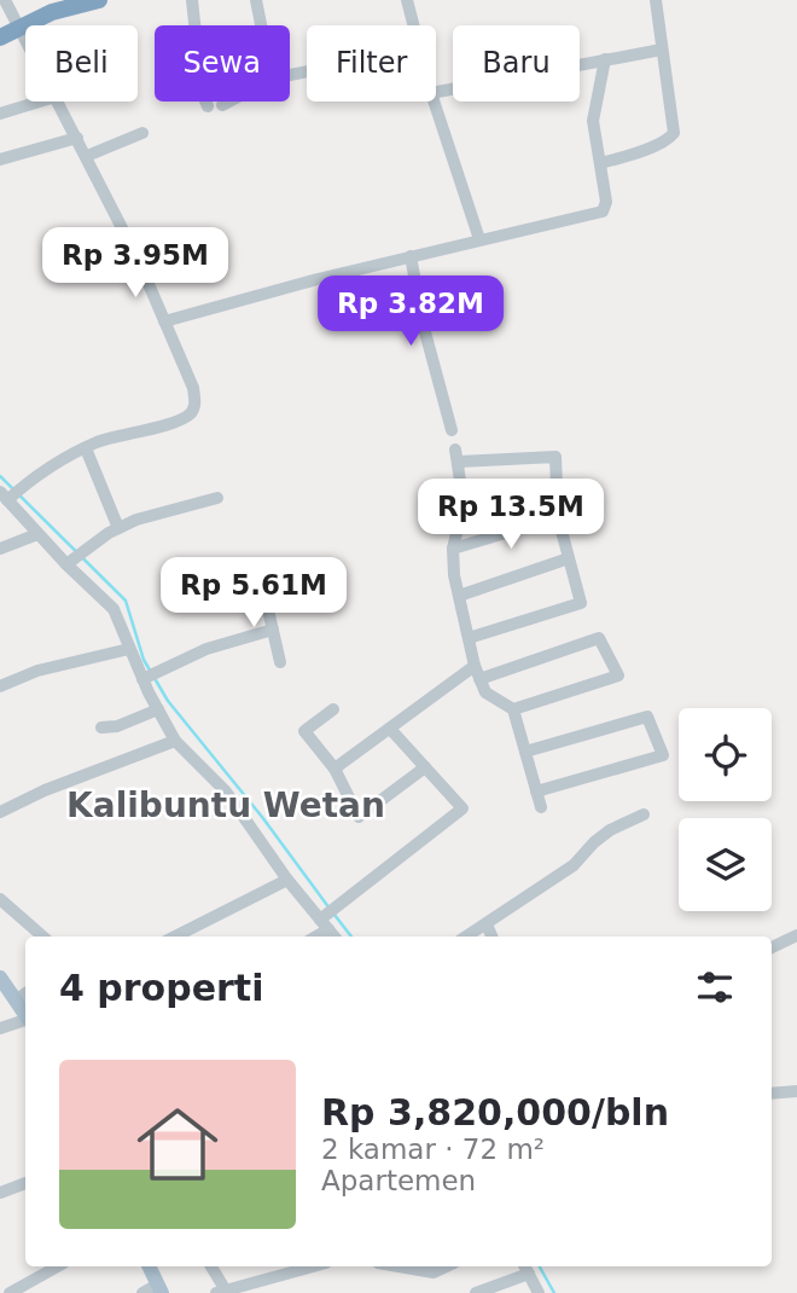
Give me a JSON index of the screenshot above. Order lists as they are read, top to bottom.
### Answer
{
  "districts": ["Kalibuntu Wetan"],
  "page": {
    "chip": [
      "Beli",
      "Sewa",
      "Filter",
      "Baru"
    ],
    "price": [
      "Rp 3.95M",
      "Rp 3.82M",
      "Rp 13.5M",
      "Rp 5.61M"
    ],
    "heading": "4 properti",
    "list": [
      {
        "name": "Rp 3,820,000/bln",
        "note": "2 kamar · 72 m² · Apartemen"
      }
    ]
  }
}
